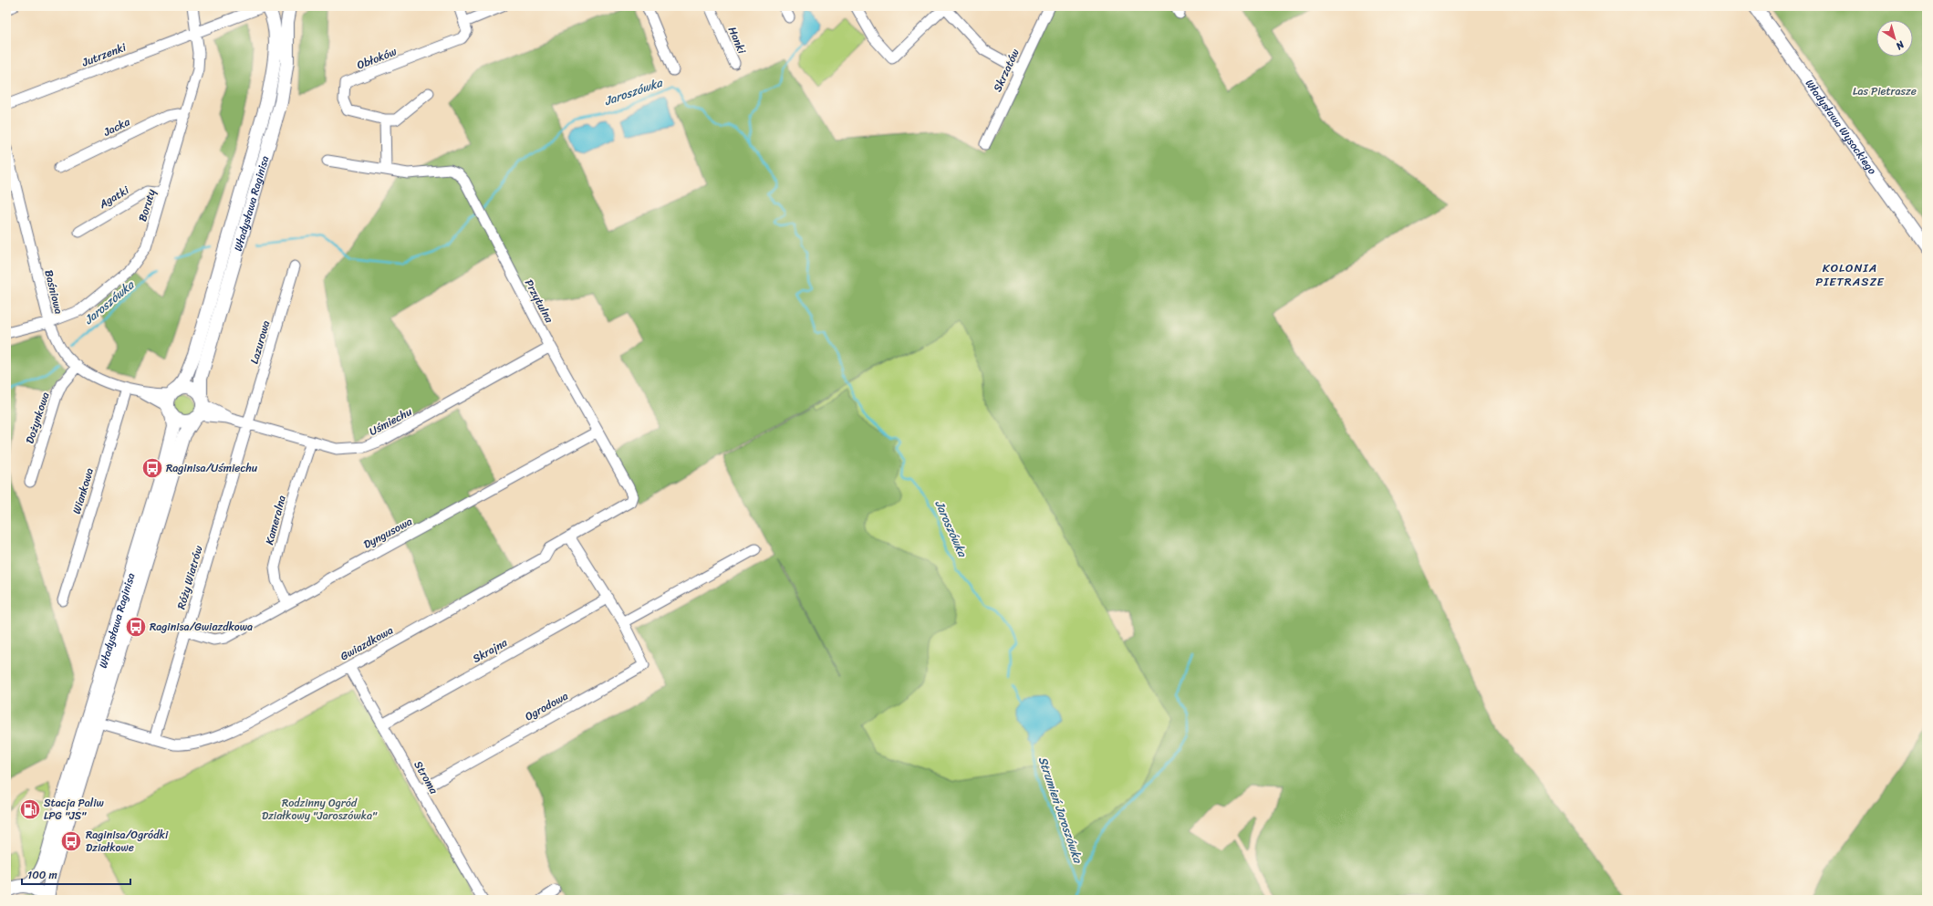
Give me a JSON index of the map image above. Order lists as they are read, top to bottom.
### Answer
{
  "streets": {
    "main road": ["Władysława Wysockiego", "Władysława Raginisa"],
    "street": [
      "Hanki",
      "Jutrzenki",
      "Obłoków",
      "Skrzatów",
      "Jacka",
      "Agatki",
      "Boruty",
      "Baśniowa",
      "Przytulna",
      "Lazurowa",
      "Dożynkowa",
      "Uśmiechu",
      "Wiankowa",
      "Kameralna",
      "Dyngusowa",
      "Róży Wiatrów",
      "Gwiazdkowa",
      "Skrajna",
      "Ogrodowa",
      "Stroma"
    ]
  },
  "crossings": [
    ["Jutrzenki", "Władysława Raginisa"],
    ["Jutrzenki", "Boruty"],
    ["Jacka", "Boruty"],
    ["Agatki", "Boruty"],
    ["Władysława Raginisa", "Baśniowa"],
    ["Władysława Raginisa", "Uśmiechu"],
    ["Władysława Raginisa", "Gwiazdkowa"],
    ["Boruty", "Baśniowa"],
    ["Baśniowa", "Dożynkowa"],
    ["Baśniowa", "Uśmiechu"],
    ["Baśniowa", "Wiankowa"],
    ["Przytulna", "Uśmiechu"],
    ["Przytulna", "Dyngusowa"],
    ["Przytulna", "Gwiazdkowa"],
    ["Lazurowa", "Uśmiechu"],
    ["Lazurowa", "Róży Wiatrów"],
    ["Uśmiechu", "Kameralna"],
    ["Uśmiechu", "Róży Wiatrów"],
    ["Kameralna", "Dyngusowa"],
    ["Dyngusowa", "Róży Wiatrów"],
    ["Róży Wiatrów", "Gwiazdkowa"],
    ["Gwiazdkowa", "Ogrodowa"],
    ["Gwiazdkowa", "Stroma"],
    ["Skrajna", "Ogrodowa"],
    ["Skrajna", "Stroma"],
    ["Ogrodowa", "Stroma"]
  ],
  "districts": ["KOLONIA PIETRASZE"],
  "water": ["Jaroszówka", "Strumień Jaroszówka"],
  "parks": ["Las Pietrasze", "Rodzinny Ogród Działkowy \"Jaroszówka\""],
  "places": {
    "bus stop": ["Raginisa/Uśmiechu", "Raginisa/Gwiazdkowa", "Raginisa/Ogródki Działkowe"],
    "fuel station": ["Stacja Paliw LPG \"JS\""]
  },
  "scale_bar": "100 m",
  "north": "bottom right"
}
